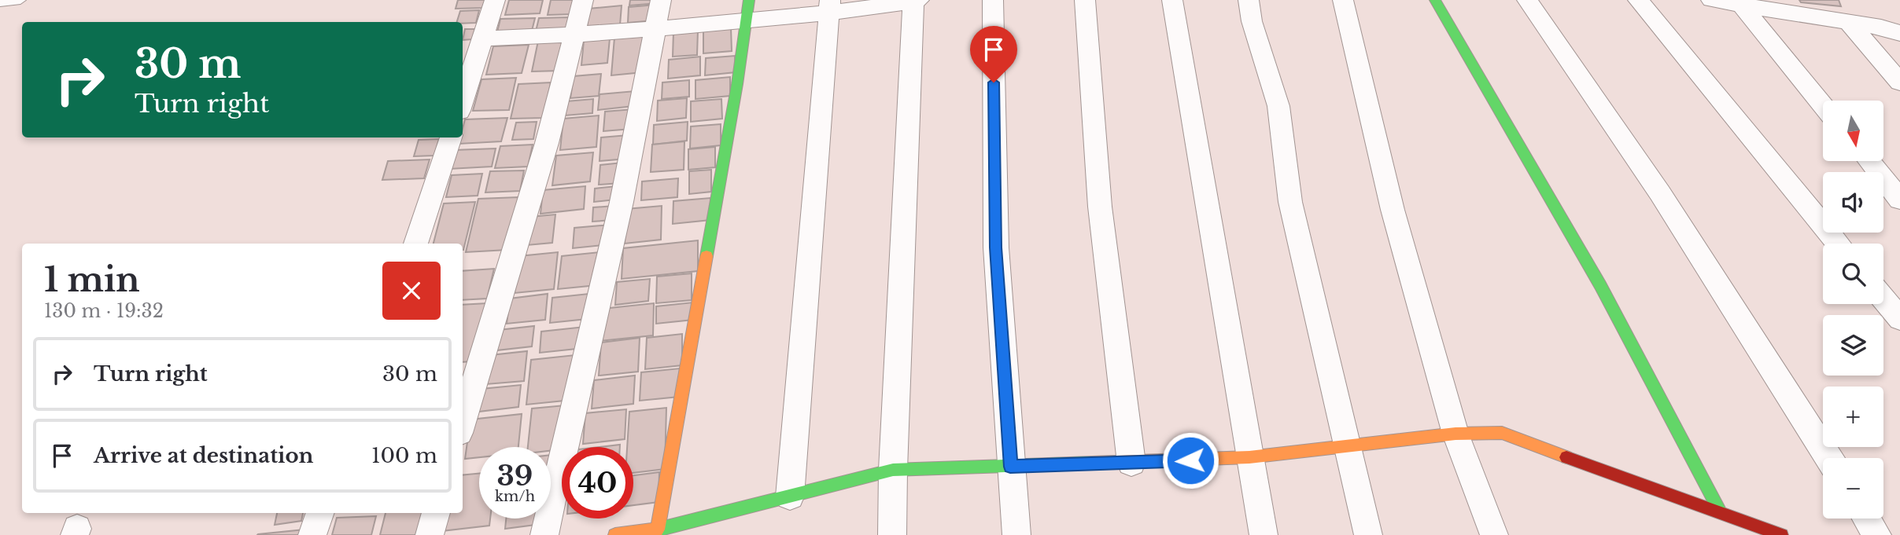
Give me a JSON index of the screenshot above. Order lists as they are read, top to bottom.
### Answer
{
  "north": "bottom",
  "page": {
    "turn": ["30 m", "Turn right"],
    "map_buttons": ["+", "−"],
    "heading": ["1 min", "130 m · 19:32"],
    "list": [
      {
        "name": "Turn right",
        "value": "30 m"
      },
      {
        "name": "Arrive at destination",
        "value": "100 m"
      }
    ],
    "speed": "39 km/h",
    "limit": "40"
  }
}
